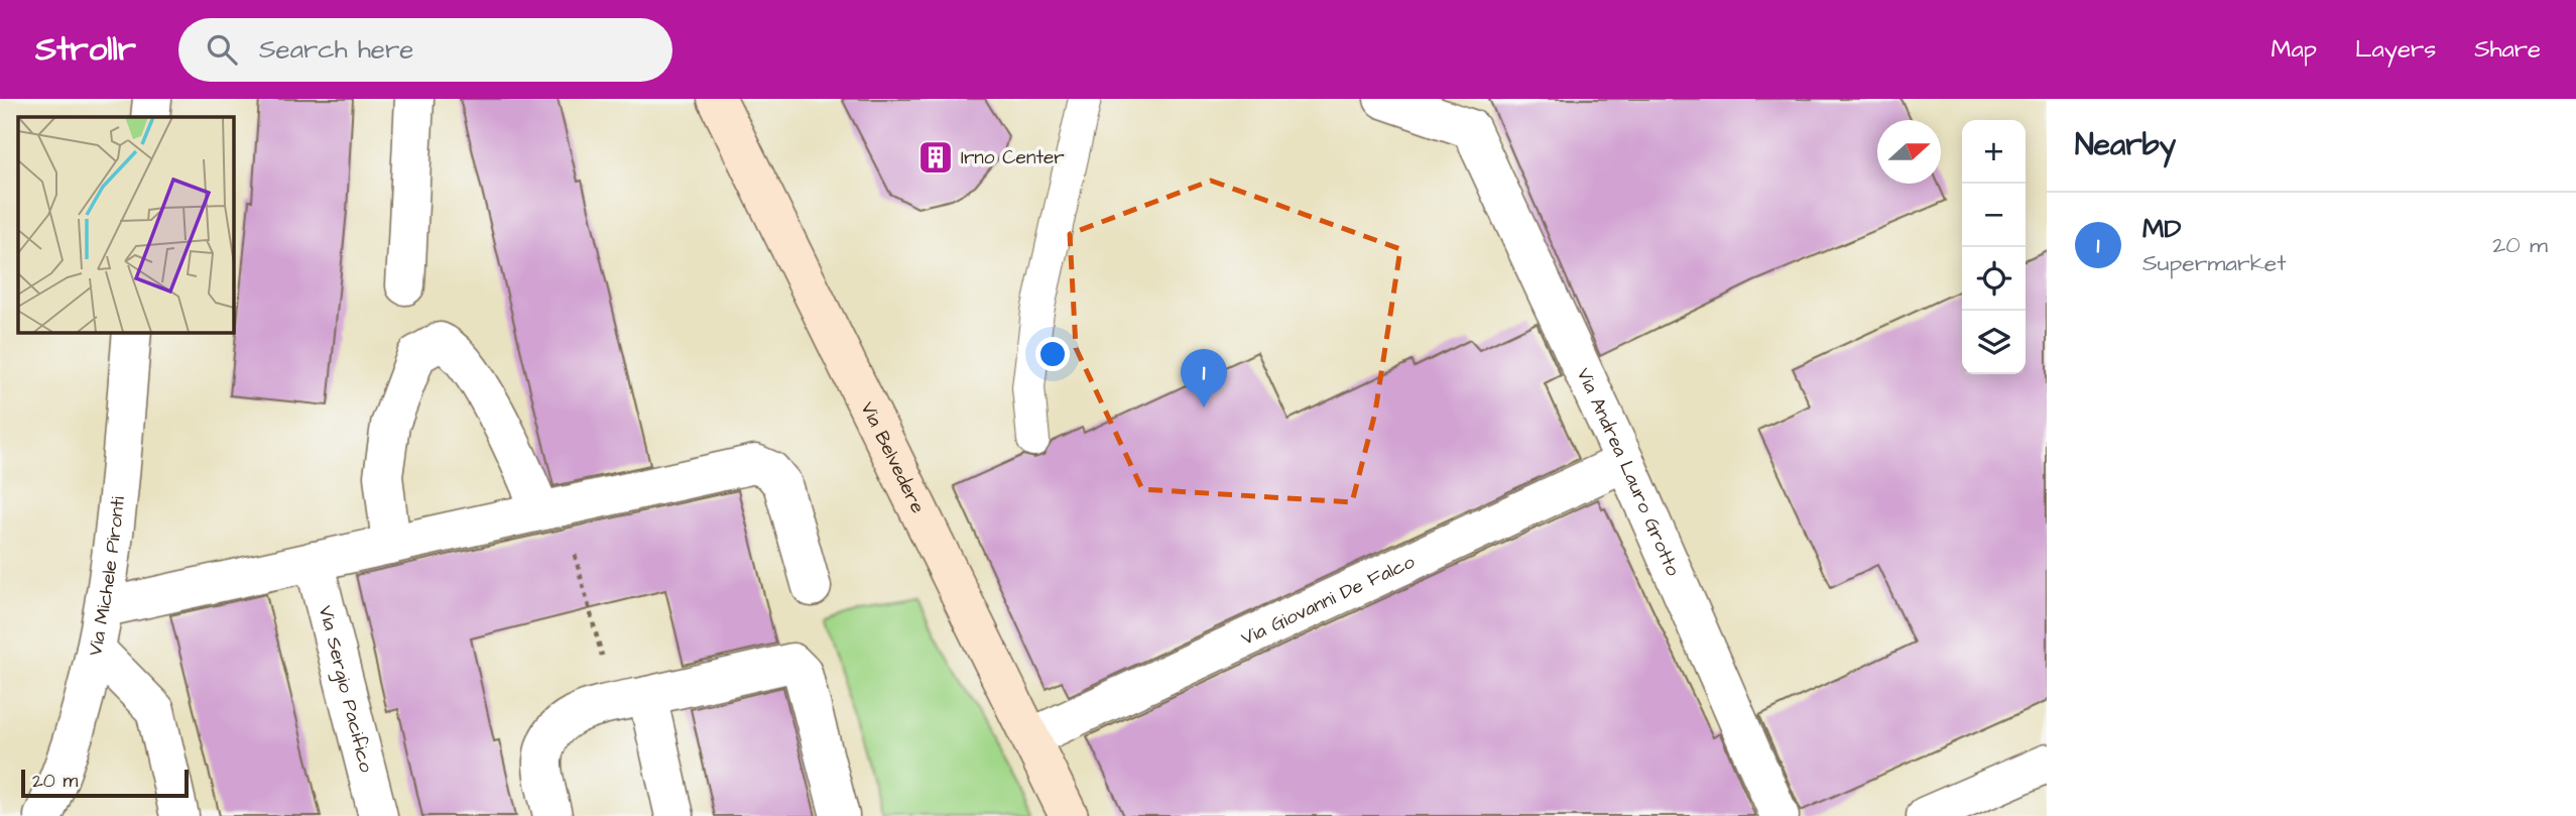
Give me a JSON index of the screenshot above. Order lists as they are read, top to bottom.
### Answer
{
  "streets": {
    "street": [
      "Via Belvedere",
      "Via Andrea Lauro Grotto",
      "Via Michele Pironti",
      "Via Giovanni De Falco",
      "Via Sergio Pacifico"
    ]
  },
  "crossings": [
    ["Via Belvedere", "Via Giovanni De Falco"],
    ["Via Andrea Lauro Grotto", "Via Giovanni De Falco"]
  ],
  "places": {
    "building": ["Irno Center"]
  },
  "scale_bar": "20 m",
  "north": "right",
  "page": {
    "header": "Strollr",
    "search": "Search here",
    "nav": ["Map", "Layers", "Share"],
    "heading": "Nearby",
    "map_buttons": ["+", "−"],
    "list": [
      {
        "mark": "1",
        "name": "MD",
        "note": "Supermarket",
        "value": "20 m"
      }
    ],
    "pins": "1",
    "scale": "20 m"
  }
}
